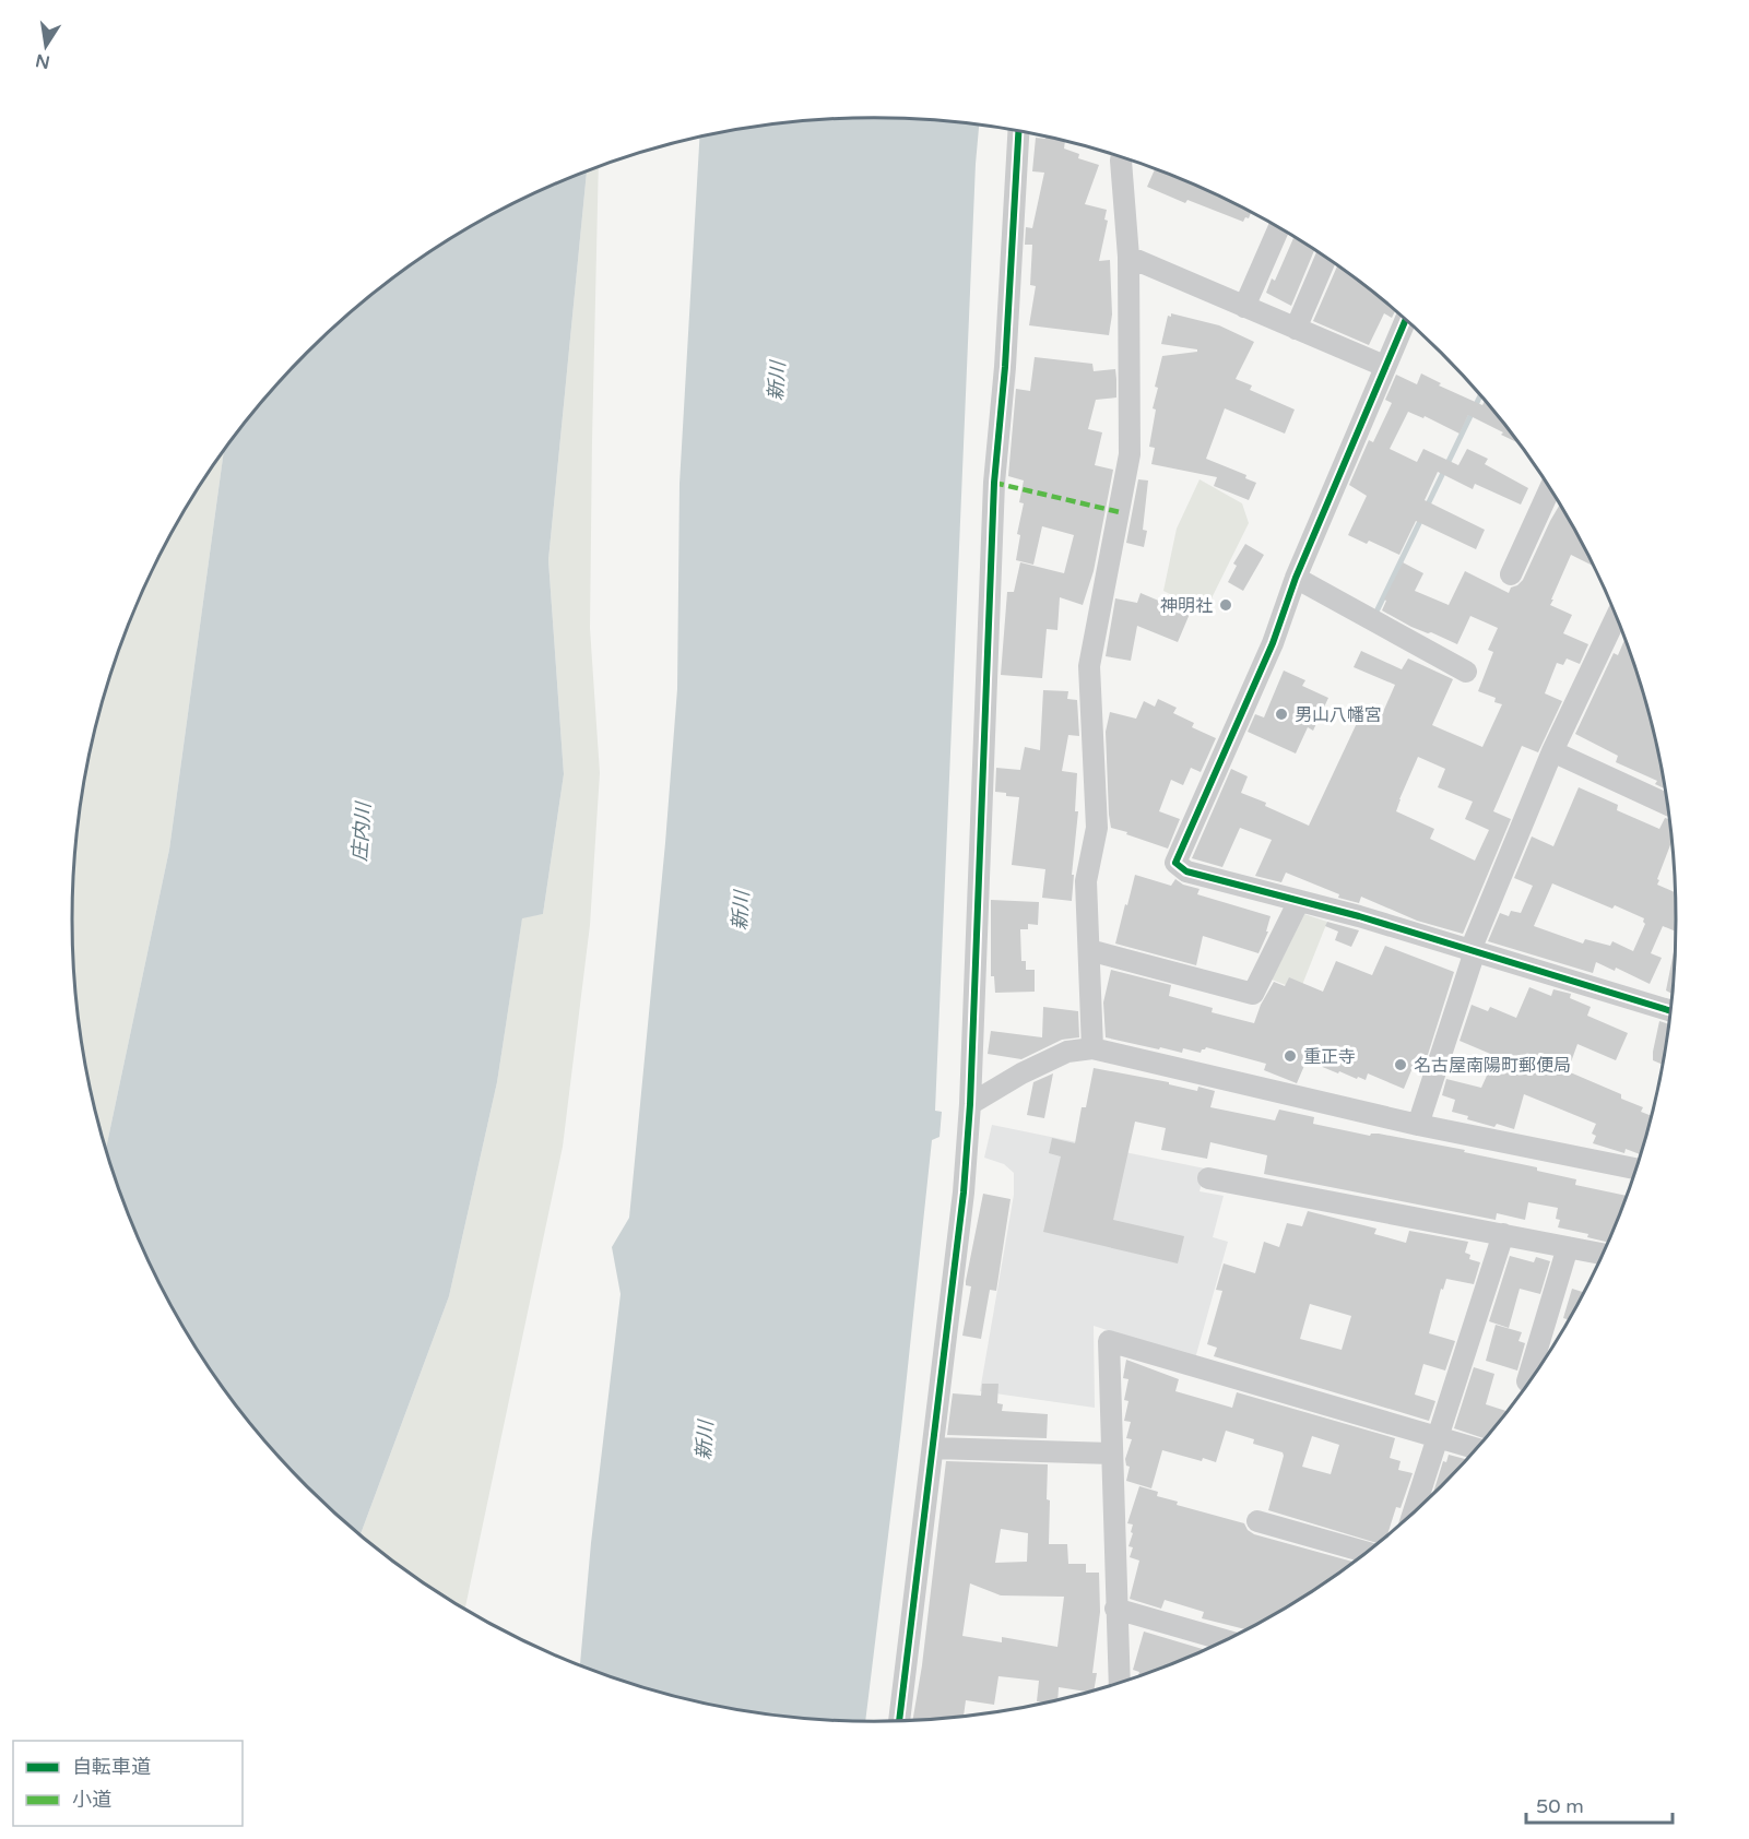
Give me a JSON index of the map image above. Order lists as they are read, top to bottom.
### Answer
{
  "water": ["新川", "庄内川"],
  "places": [
    "神明社",
    "男山八幡宮",
    "重正寺",
    "名古屋南陽町郵便局"
  ],
  "legend": ["自転車道", "小道"],
  "scale_bar": "50 m",
  "north": "bottom"
}
